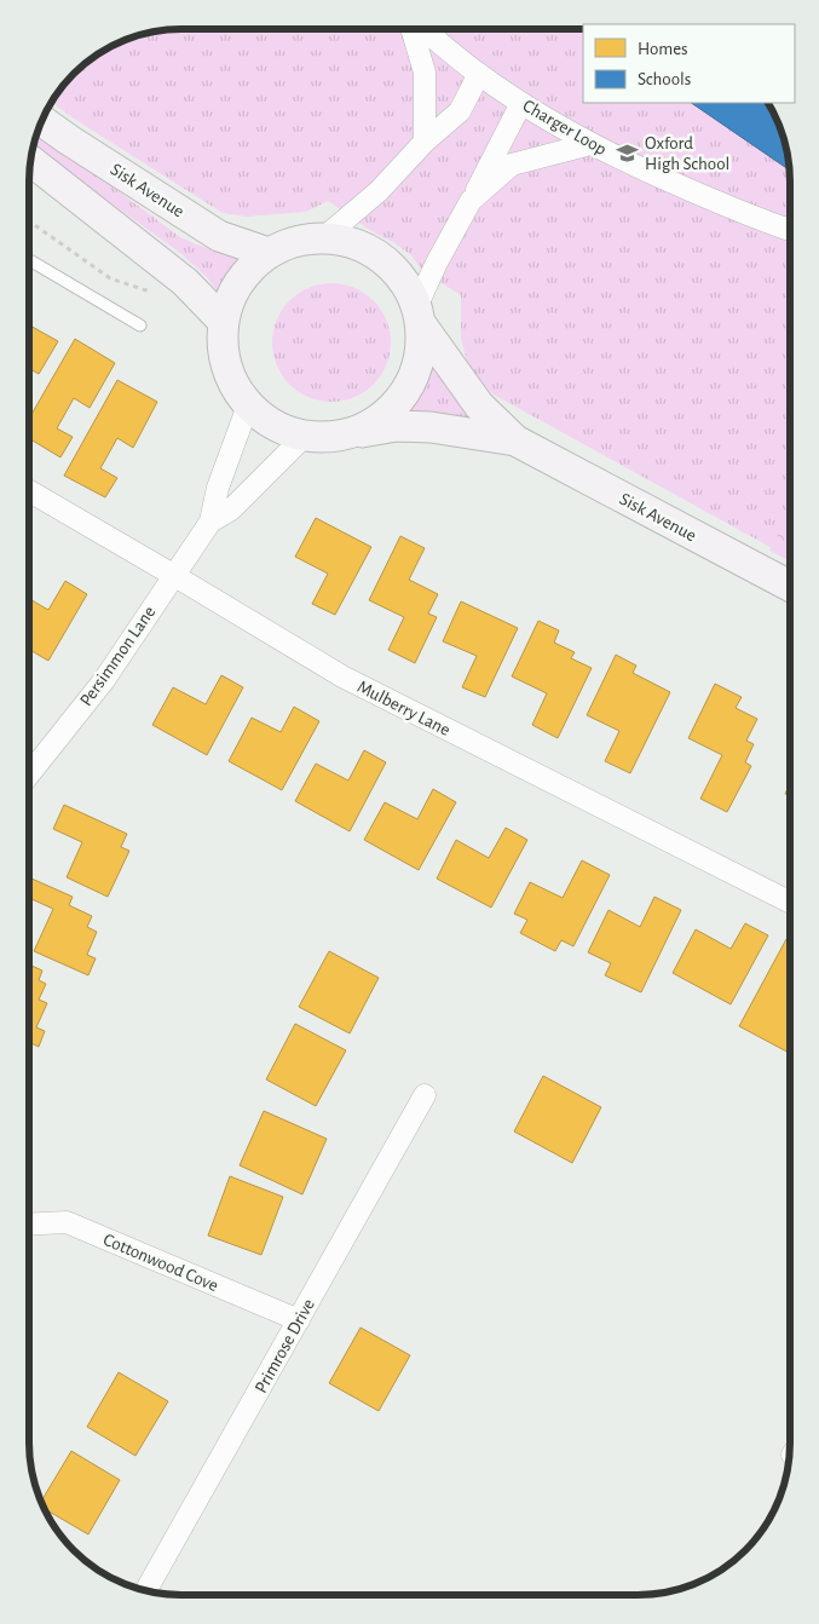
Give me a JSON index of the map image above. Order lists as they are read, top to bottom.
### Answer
{
  "streets": {
    "street": [
      "Charger Loop",
      "Sisk Avenue",
      "Persimmon Lane",
      "Mulberry Lane",
      "Cottonwood Cove",
      "Primrose Drive"
    ]
  },
  "crossings": [
    ["Sisk Avenue", "Persimmon Lane"],
    ["Persimmon Lane", "Mulberry Lane"],
    ["Cottonwood Cove", "Primrose Drive"]
  ],
  "places": {
    "school or university": ["Oxford High School"]
  },
  "legend": ["Homes", "Schools"]
}
